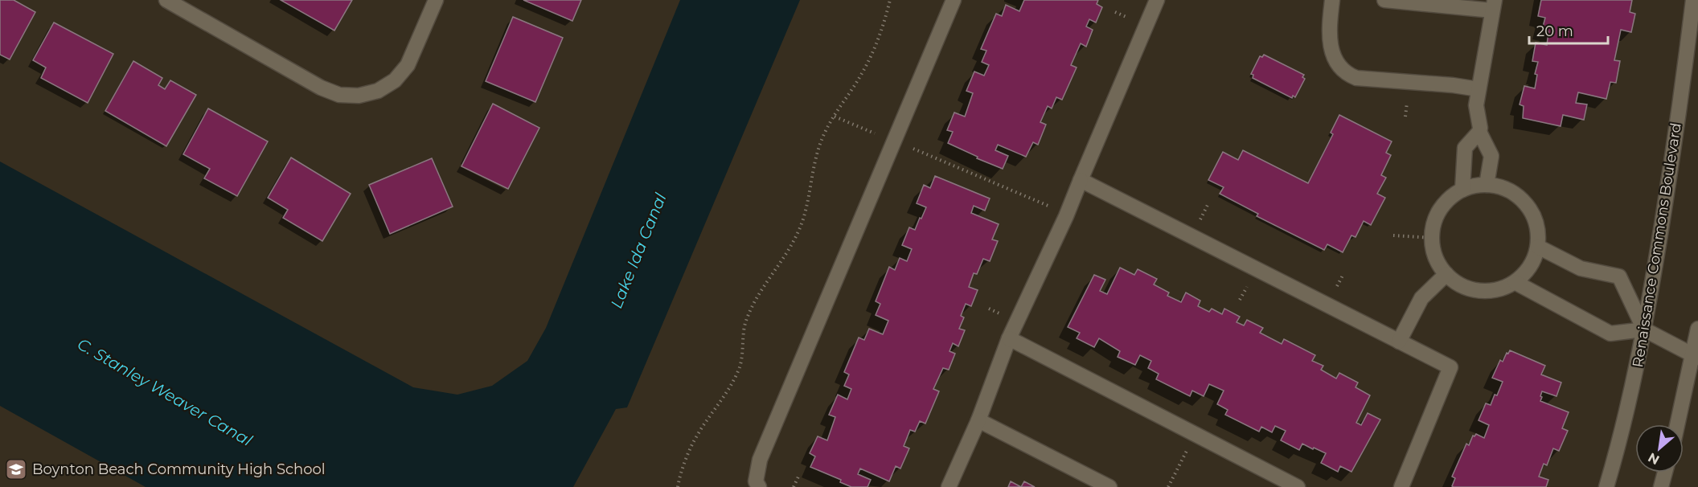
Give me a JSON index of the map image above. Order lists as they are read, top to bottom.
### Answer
{
  "streets": {
    "street": ["Renaissance Commons Boulevard"]
  },
  "water": ["Lake Ida Canal", "C. Stanley Weaver Canal"],
  "places": {
    "school or university": ["Boynton Beach Community High School"]
  },
  "scale_bar": "20 m",
  "north": "bottom left"
}
